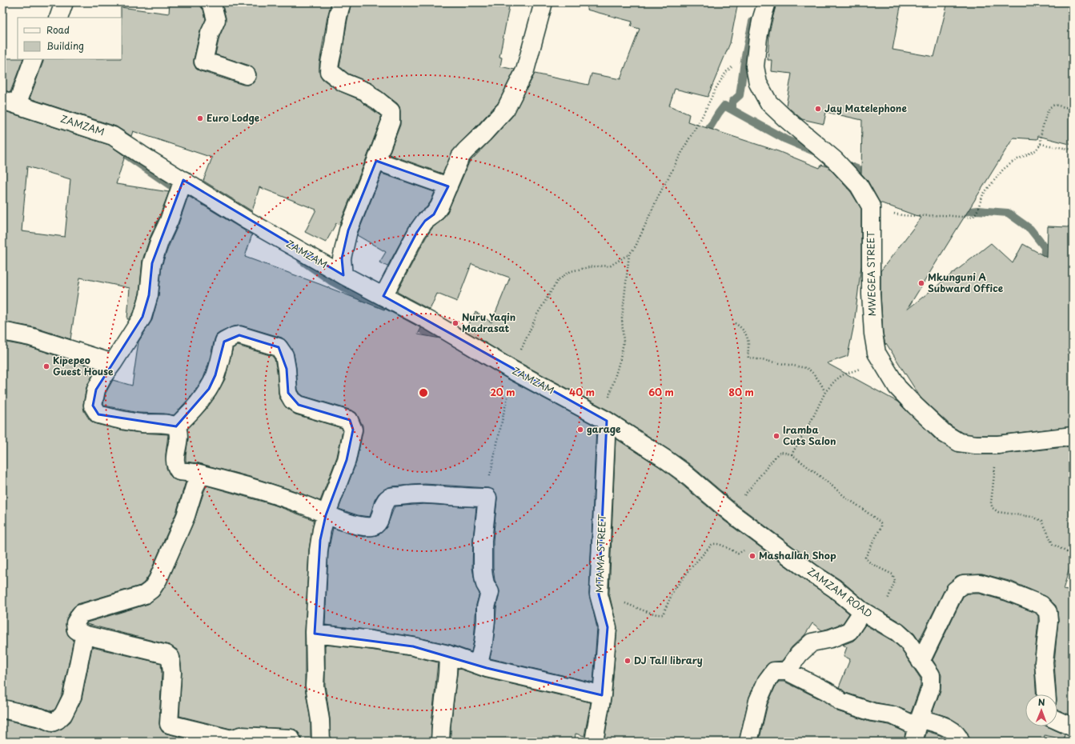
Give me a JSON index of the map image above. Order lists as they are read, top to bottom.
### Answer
{
  "streets": {
    "street": [
      "ZAMZAM",
      "MWEGEA STREET",
      "MTAMA STREET",
      "ZAMZAM ROAD"
    ]
  },
  "crossings": [
    ["ZAMZAM", "MTAMA STREET"],
    ["ZAMZAM", "ZAMZAM ROAD"],
    ["MTAMA STREET", "ZAMZAM ROAD"]
  ],
  "places": [
    "Jay Matelephone",
    "Euro Lodge",
    "Mkunguni A Subward Office",
    "Nuru Yaqin Madrasat",
    "Kipepeo Guest House",
    "garage",
    "Iramba Cuts Salon",
    "Mashallah Shop",
    "DJ Tall library"
  ],
  "legend": ["Road", "Building"],
  "north": "top",
  "rings": [
    "20 m",
    "40 m",
    "60 m",
    "80 m"
  ]
}
